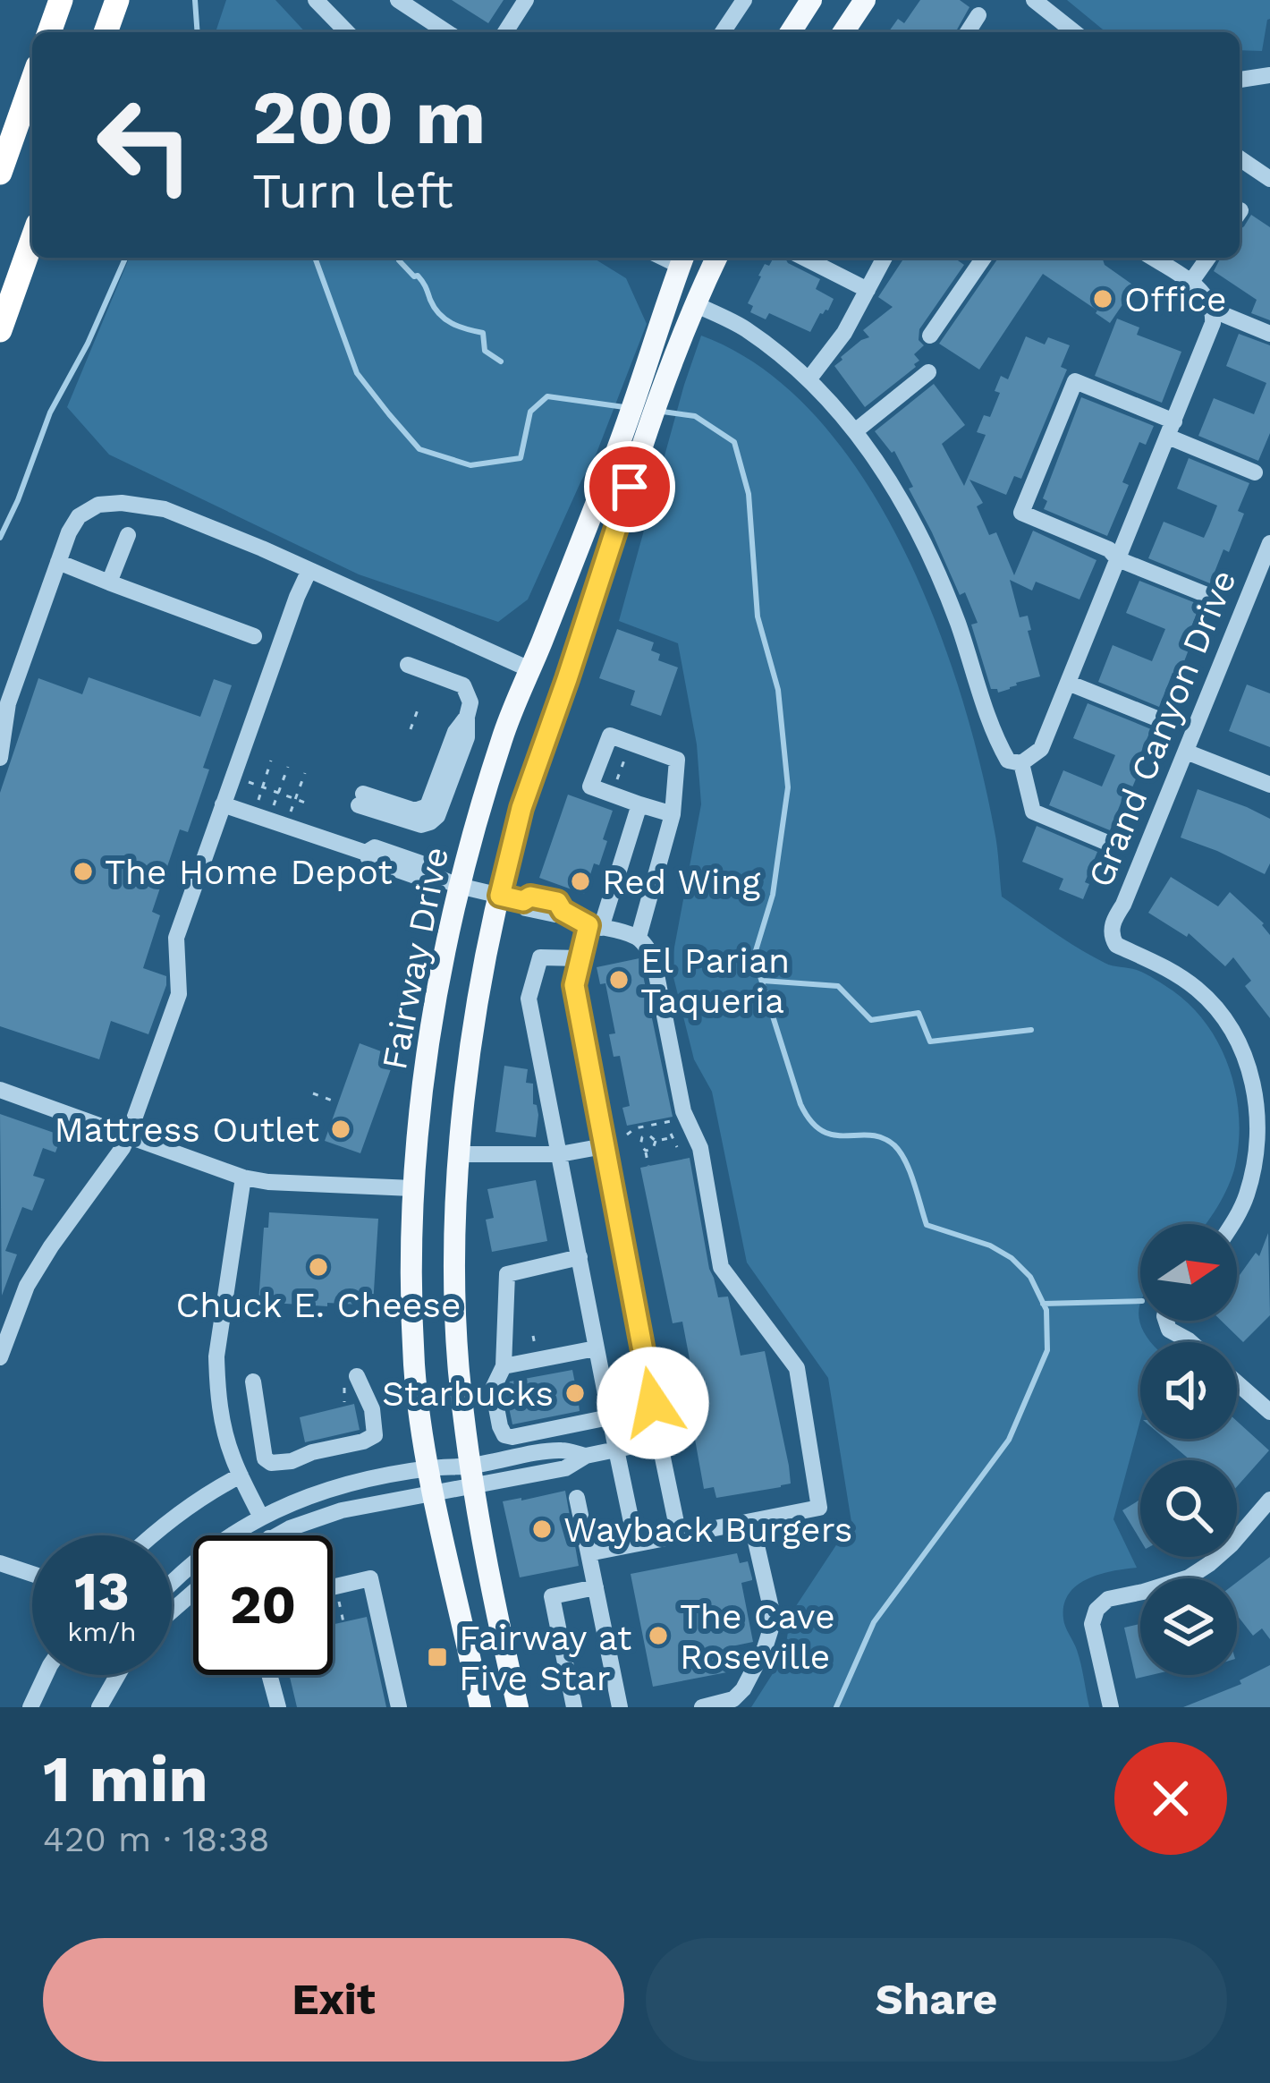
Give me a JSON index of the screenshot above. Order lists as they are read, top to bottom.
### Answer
{
  "streets": {
    "main road": ["Fairway Drive"],
    "street": ["Grand Canyon Drive"]
  },
  "places": {
    "other": [
      "Office",
      "The Home Depot",
      "Red Wing",
      "El Parian Taqueria",
      "Mattress Outlet",
      "Chuck E. Cheese",
      "Starbucks",
      "Wayback Burgers",
      "The Cave Roseville"
    ],
    "transit": ["Fairway at Five Star"]
  },
  "north": "right",
  "page": {
    "turn": ["200 m", "Turn left"],
    "speed": "13 km/h",
    "limit": "20",
    "heading": ["1 min", "420 m · 18:38"],
    "buttons": ["Exit", "Share"]
  }
}
